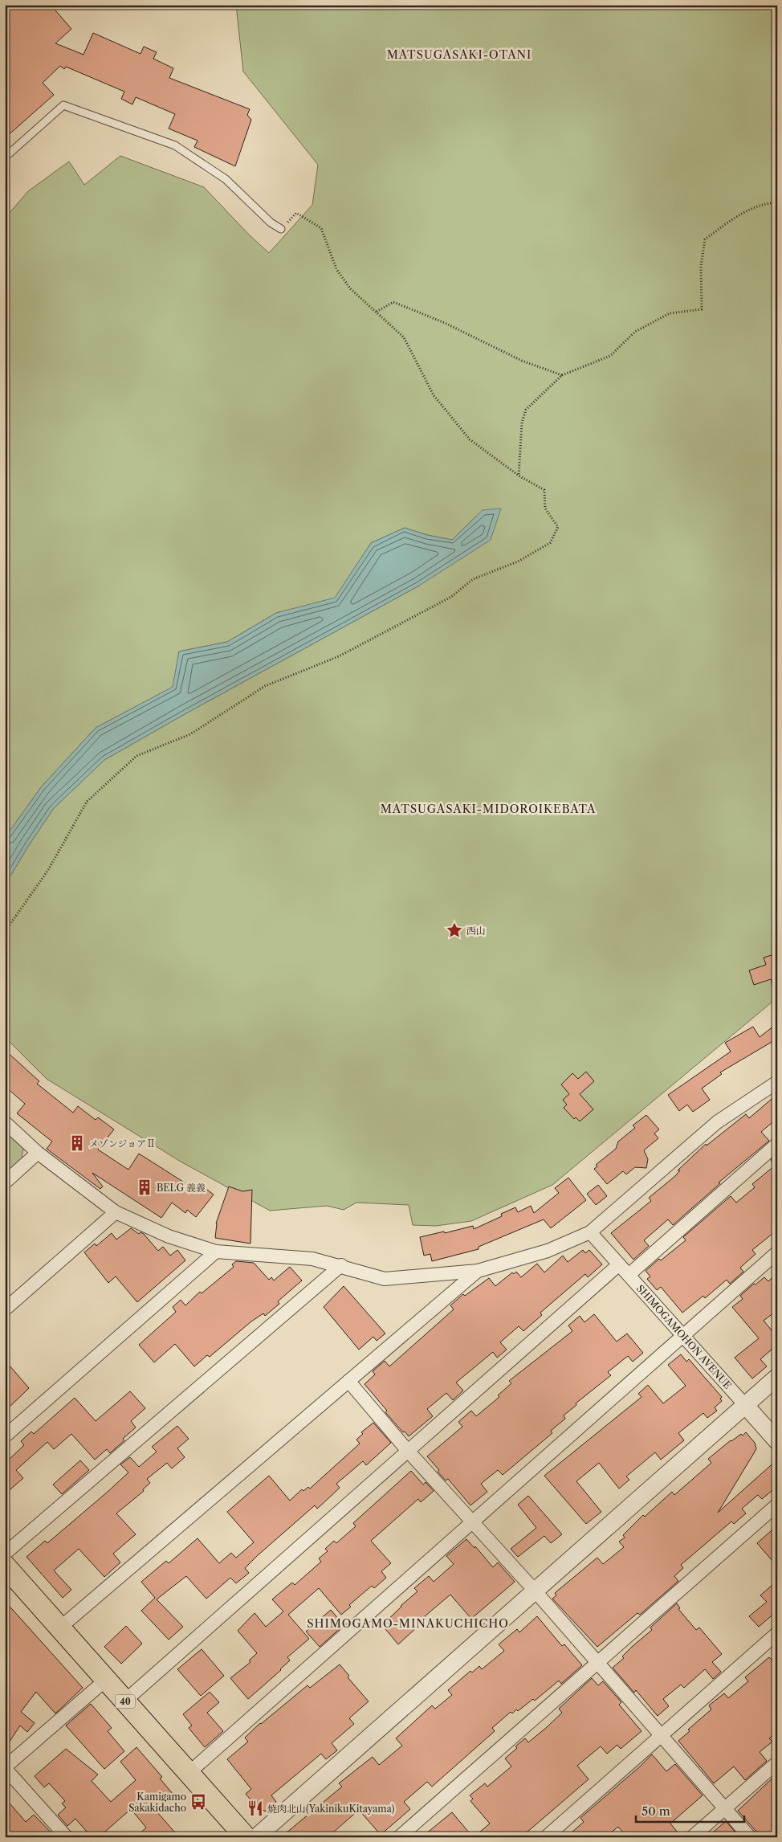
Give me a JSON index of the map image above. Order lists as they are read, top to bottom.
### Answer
{
  "streets": {
    "main road": ["40"],
    "street": ["SHIMOGAMOHON AVENUE"]
  },
  "districts": ["MATSUGASAKI-OTANI", "MATSUGASAKI-MIDOROIKEBATA", "SHIMOGAMO-MINAKUCHICHO"],
  "places": {
    "place": ["西山"],
    "building": ["メゾンジョアⅡ", "BELG 義義"],
    "bus stop": ["Kamigamo Sakakidacho"],
    "restaurant": ["焼肉北山(YakinikuKitayama)"]
  },
  "scale_bar": "50 m"
}
